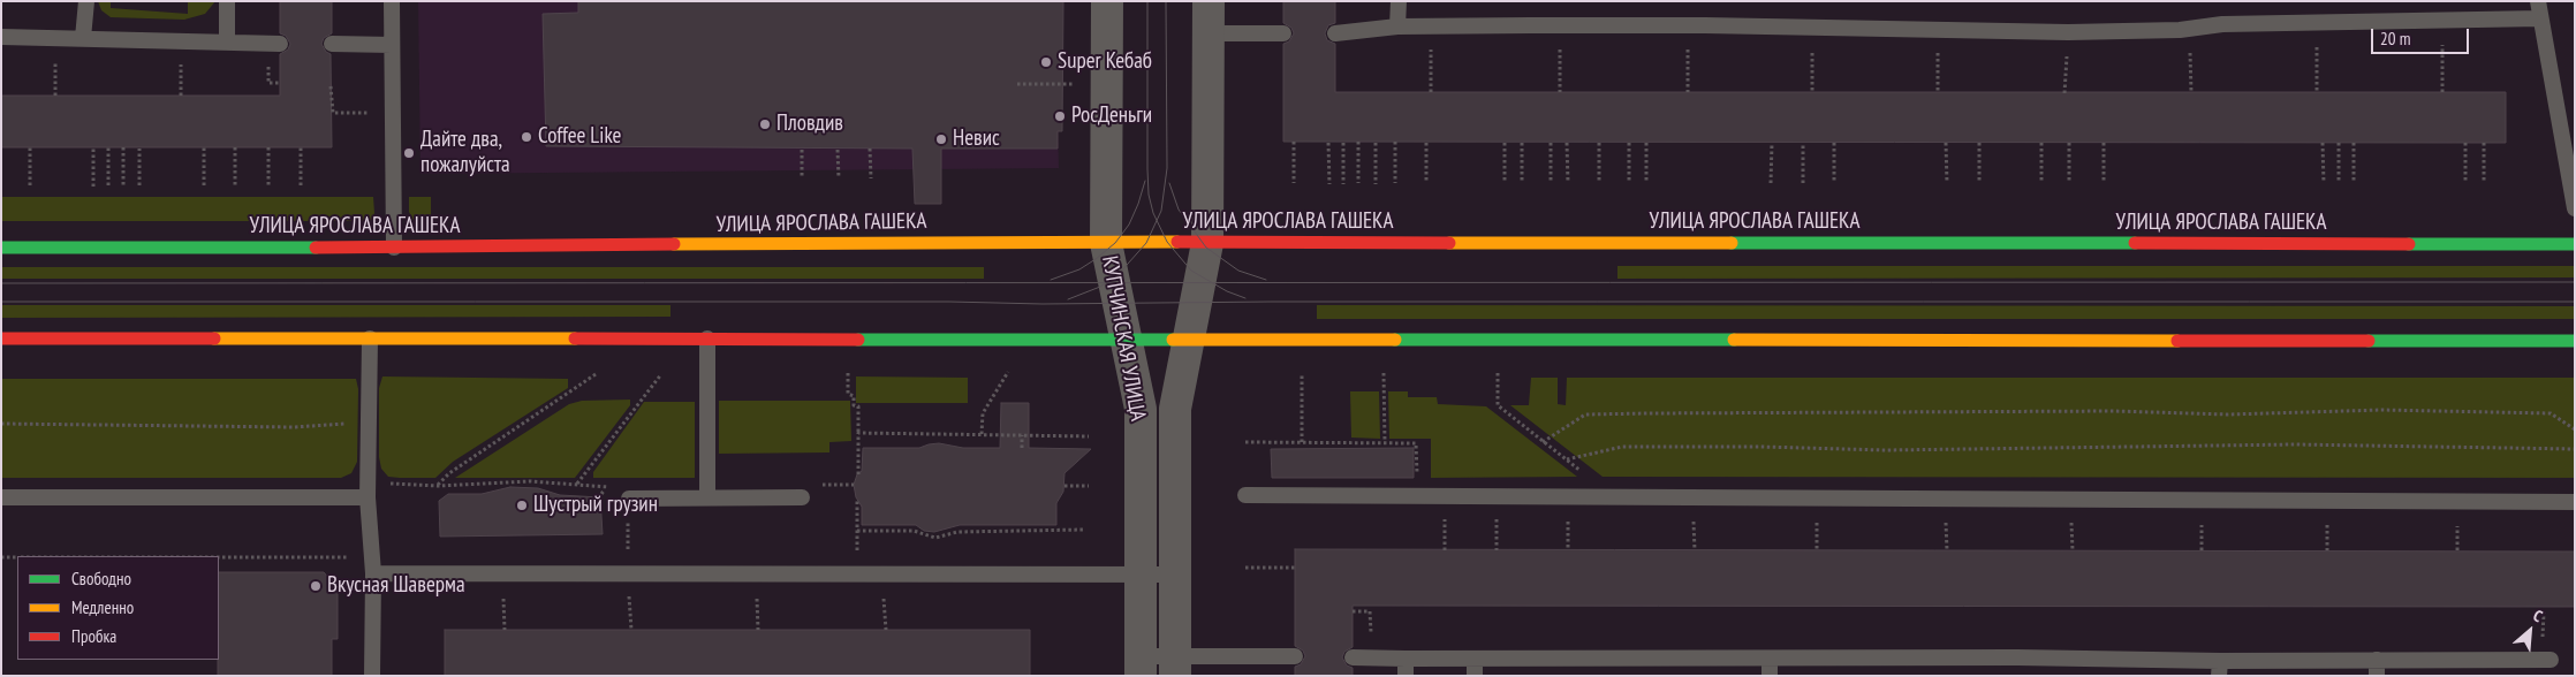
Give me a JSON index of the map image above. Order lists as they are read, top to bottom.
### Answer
{
  "streets": {
    "street": ["УЛИЦА ЯРОСЛАВА ГАШЕКА", "КУПЧИНСКАЯ УЛИЦА"]
  },
  "crossings": [
    ["УЛИЦА ЯРОСЛАВА ГАШЕКА", "КУПЧИНСКАЯ УЛИЦА"]
  ],
  "places": [
    "Super Кебаб",
    "РосДеньги",
    "Пловдив",
    "Coffee Like",
    "Невис",
    "Дайте два, пожалуйста",
    "Шустрый грузин",
    "Вкусная Шаверма"
  ],
  "legend": ["Свободно", "Медленно", "Пробка"],
  "scale_bar": "20 m",
  "north": "top right"
}
